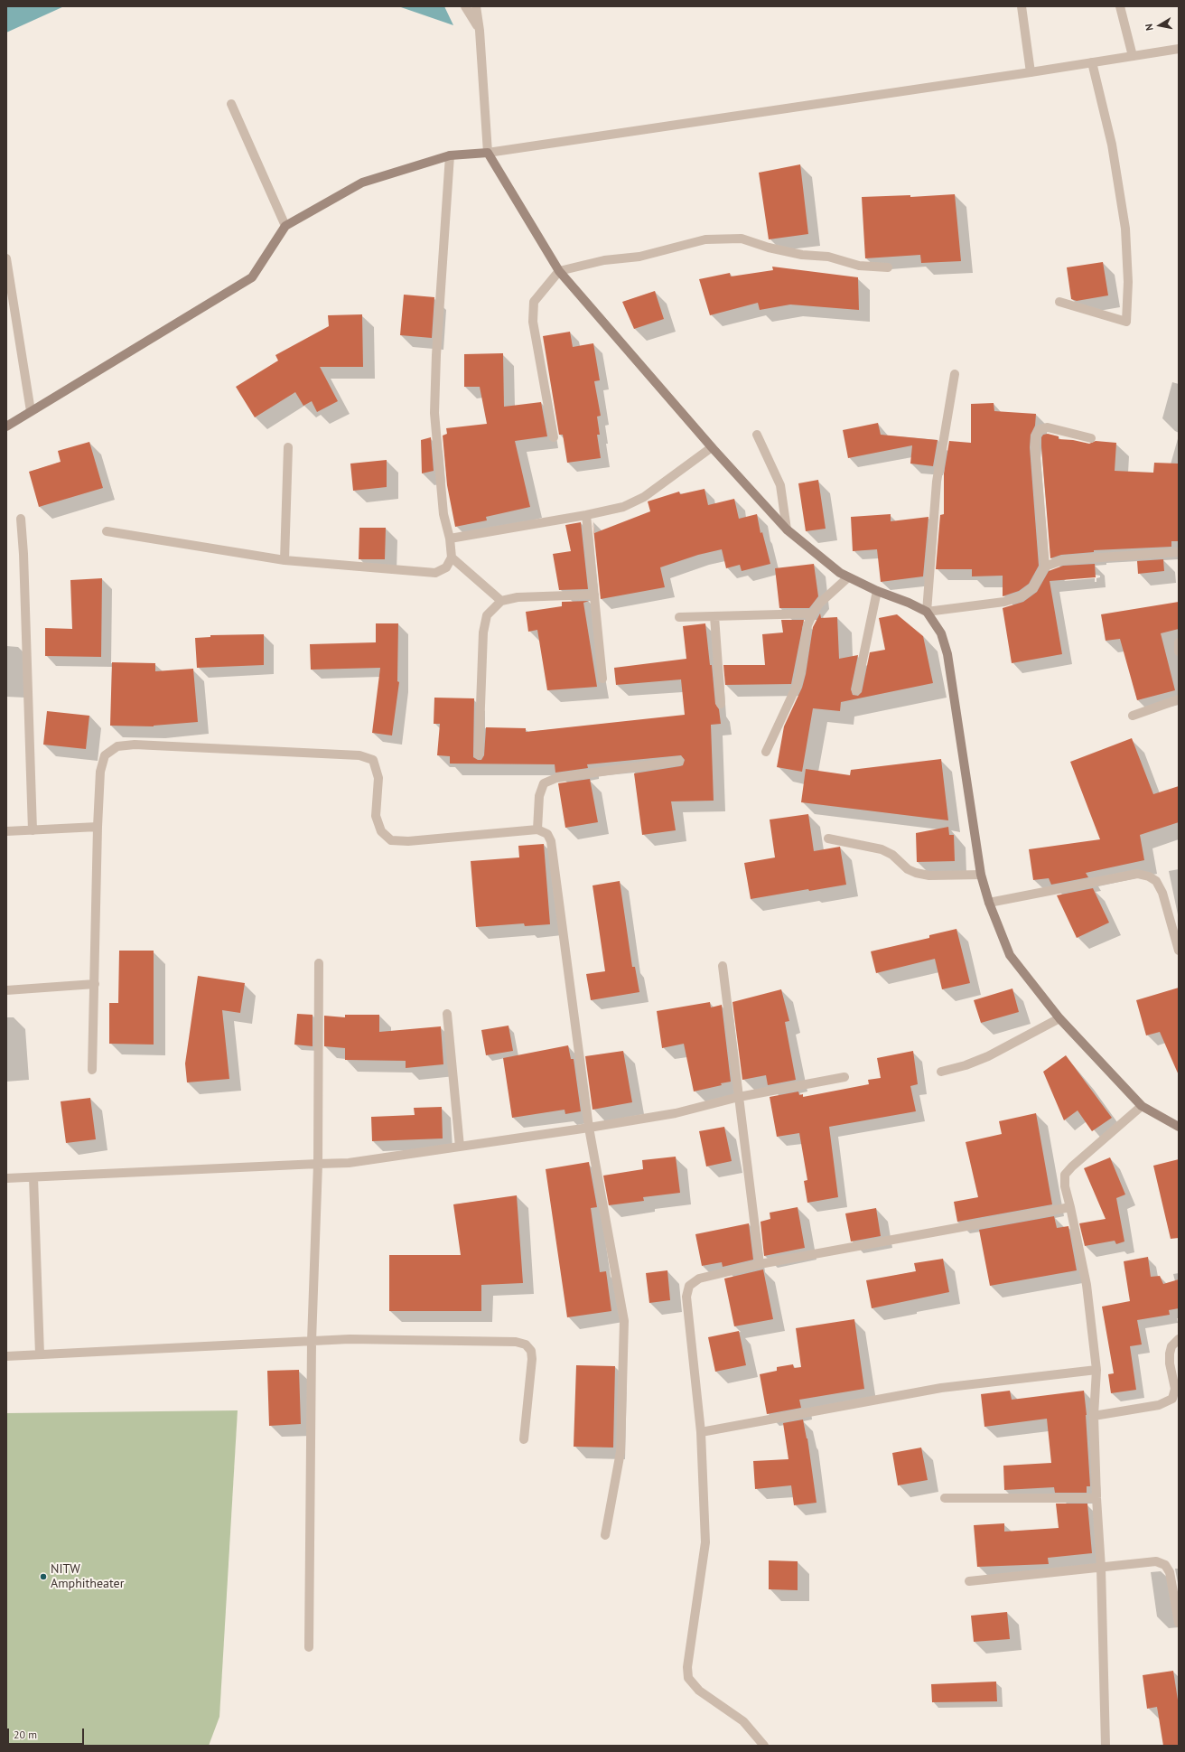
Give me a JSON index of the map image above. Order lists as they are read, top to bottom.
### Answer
{
  "places": ["NITW Amphitheater"],
  "scale_bar": "20 m",
  "north": "left"
}
